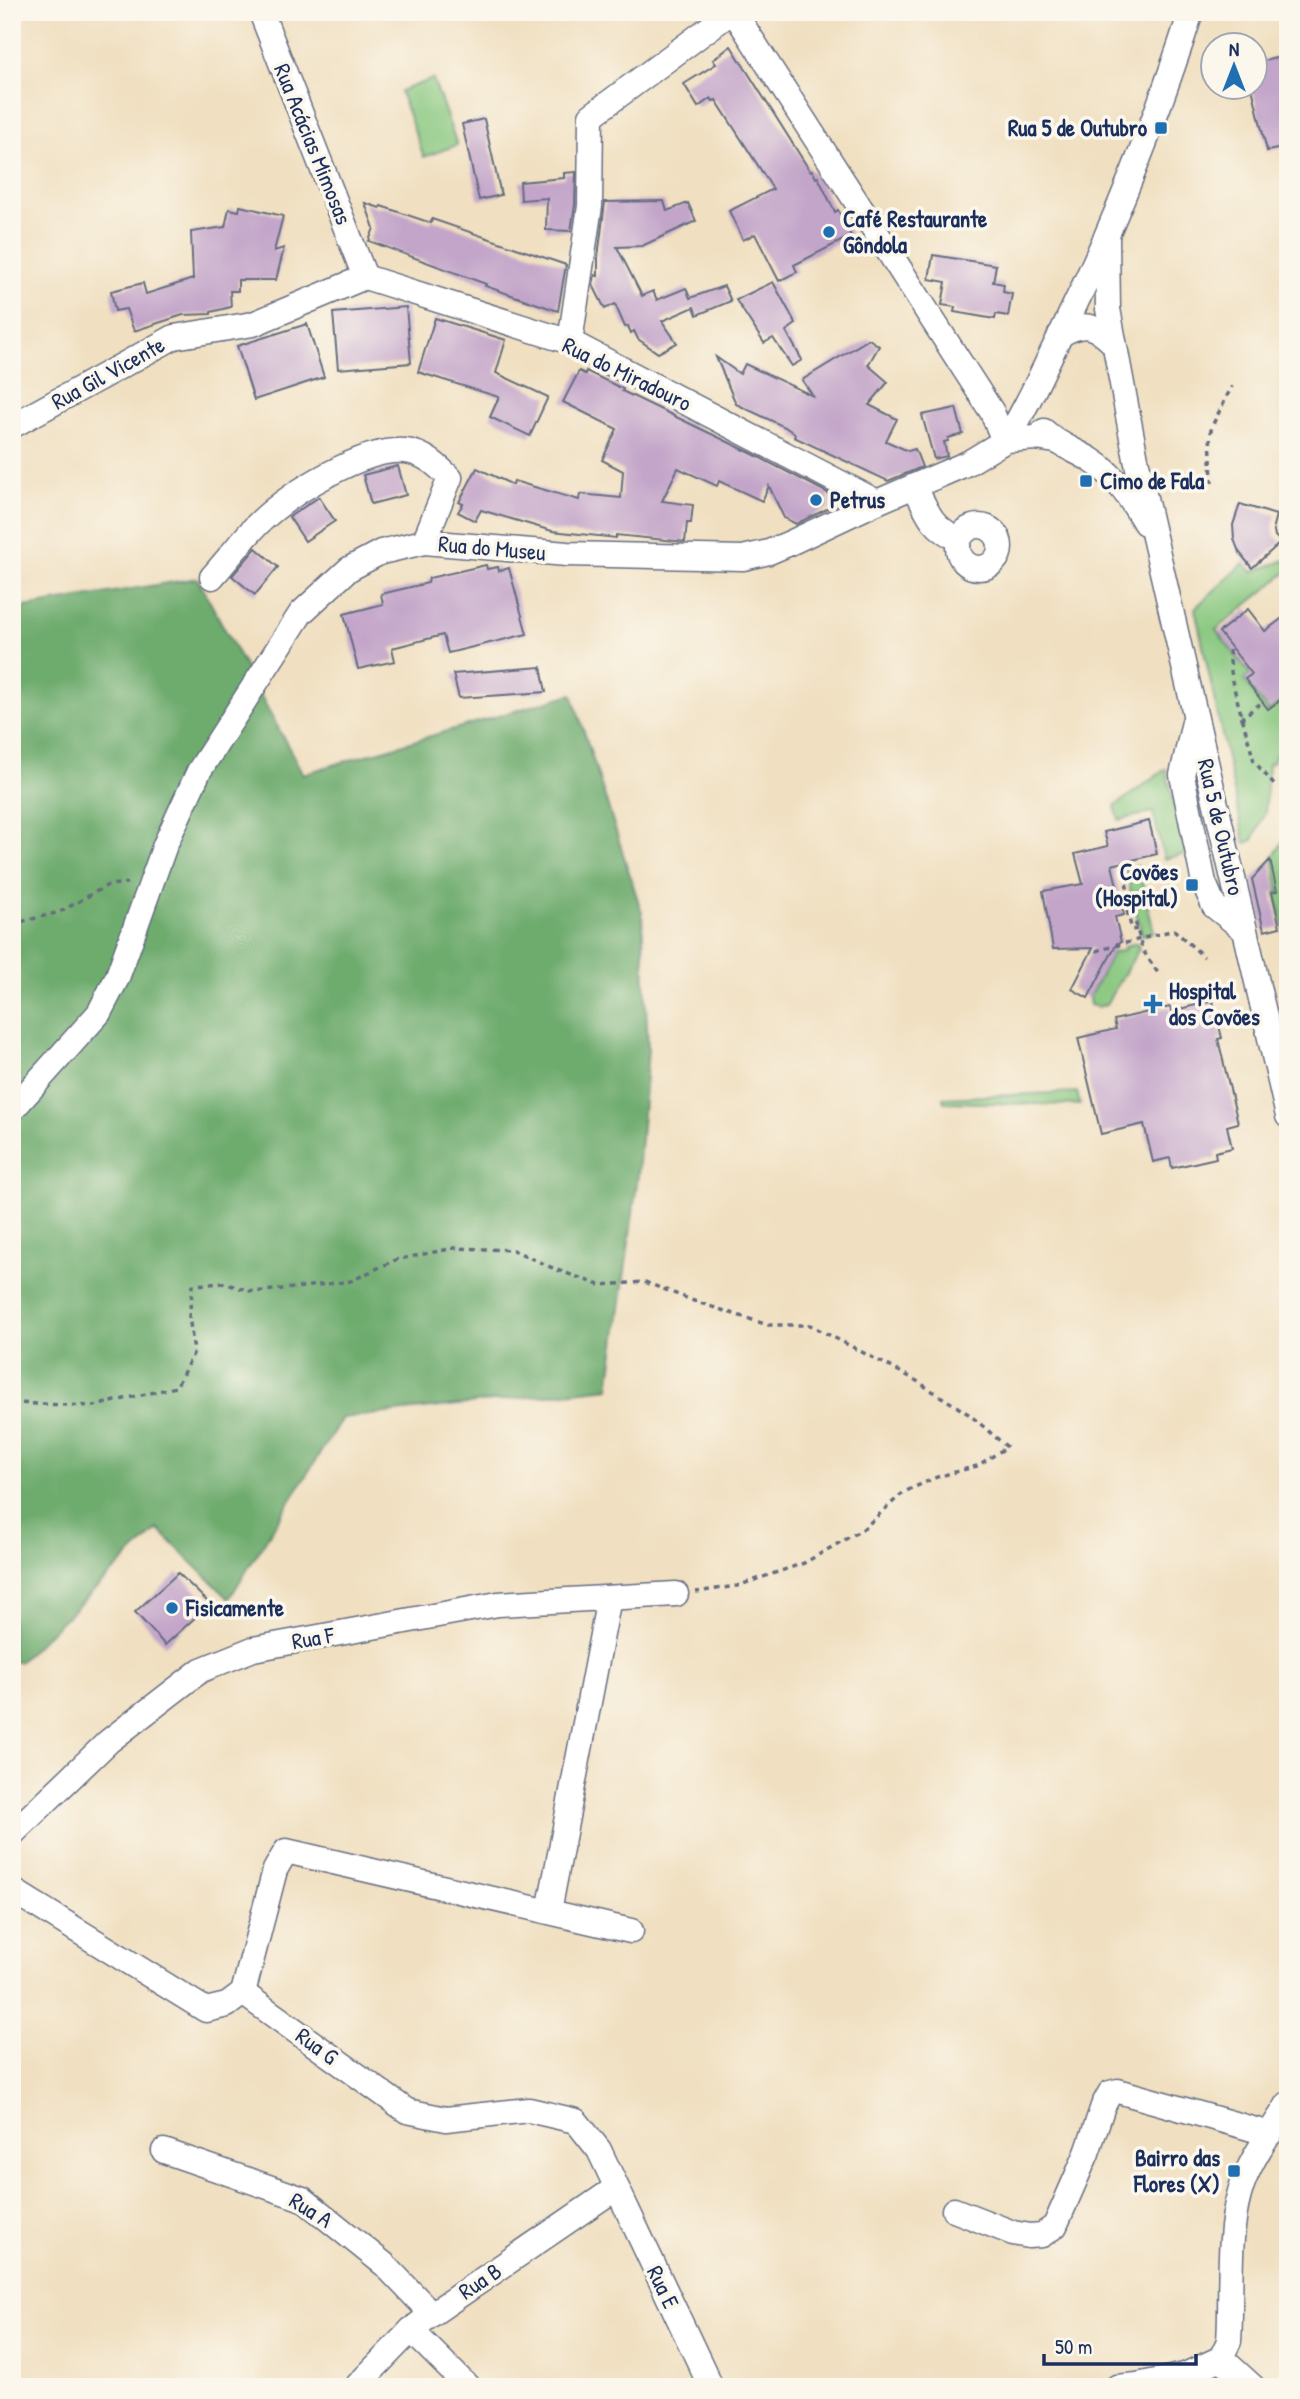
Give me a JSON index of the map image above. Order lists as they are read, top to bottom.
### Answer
{
  "streets": {
    "street": [
      "Rua Acácias Mimosas",
      "Rua Gil Vicente",
      "Rua do Miradouro",
      "Rua do Museu",
      "Rua 5 de Outubro",
      "Rua F",
      "Rua G",
      "Rua A",
      "Rua B",
      "Rua E"
    ]
  },
  "crossings": [
    ["Rua Acácias Mimosas", "Rua Gil Vicente"],
    ["Rua Acácias Mimosas", "Rua do Miradouro"],
    ["Rua Gil Vicente", "Rua do Miradouro"],
    ["Rua do Miradouro", "Rua do Museu"],
    ["Rua G", "Rua B"],
    ["Rua G", "Rua E"],
    ["Rua A", "Rua B"],
    ["Rua B", "Rua E"]
  ],
  "places": {
    "transit": [
      "Rua 5 de Outubro",
      "Cimo de Fala",
      "Covões (Hospital)",
      "Bairro das Flores (X)"
    ],
    "other": ["Café Restaurante Gôndola", "Petrus", "Fisicamente"],
    "health": ["Hospital dos Covões"]
  },
  "scale_bar": "50 m",
  "north": "top"
}
